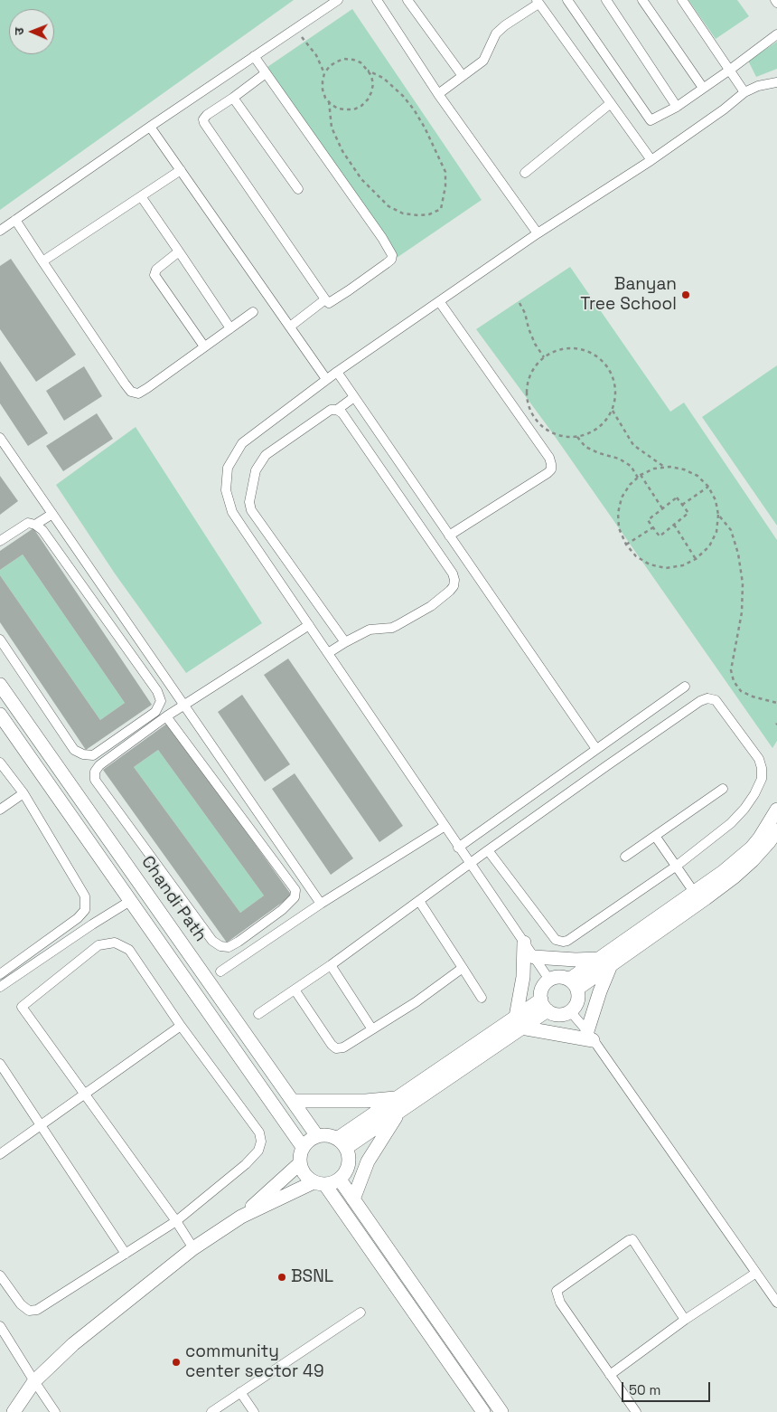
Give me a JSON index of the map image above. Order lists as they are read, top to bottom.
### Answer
{
  "streets": {
    "main road": ["Chandi Path"]
  },
  "places": ["Banyan Tree School", "BSNL", "community center sector 49"],
  "scale_bar": "50 m",
  "north": "left"
}
